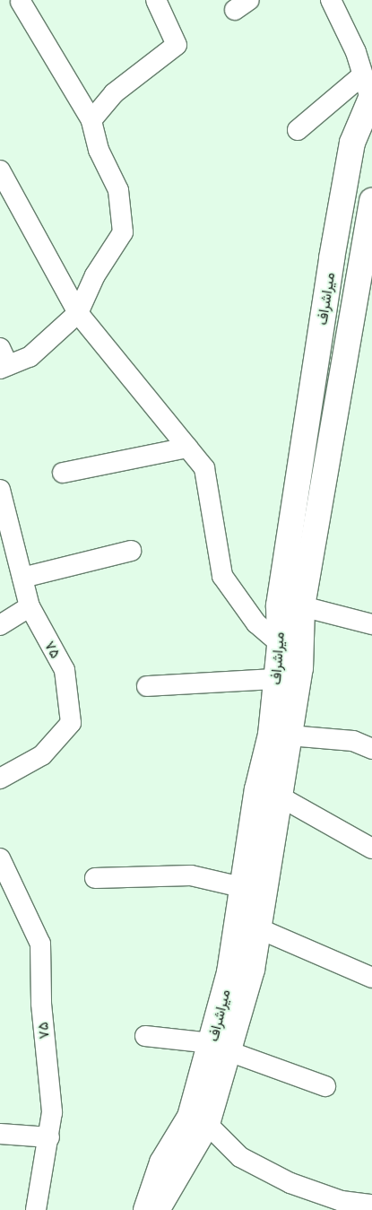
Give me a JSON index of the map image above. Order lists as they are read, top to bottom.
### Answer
{
  "streets": {
    "street": ["میراشراف", "۷۵"]
  }
}
